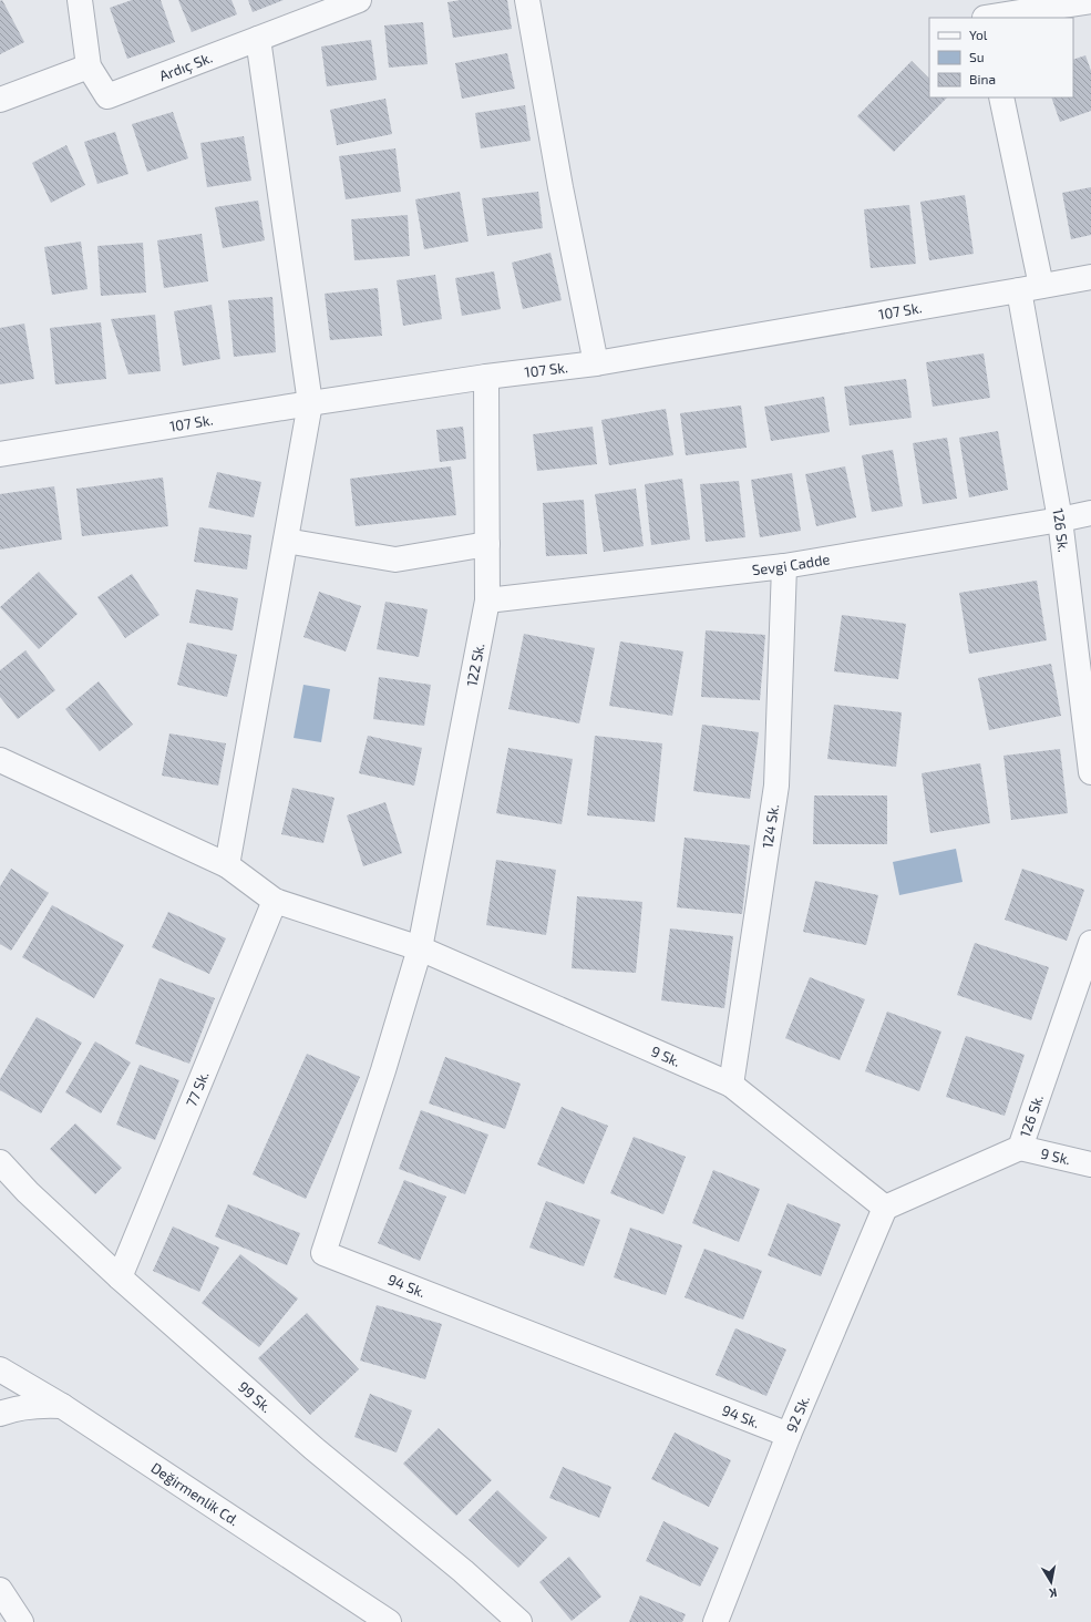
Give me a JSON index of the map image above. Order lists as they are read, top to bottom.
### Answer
{
  "streets": {
    "street": [
      "Ardıç Sk.",
      "107 Sk.",
      "126 Sk.",
      "Sevgi Cadde",
      "122 Sk.",
      "124 Sk.",
      "9 Sk.",
      "77 Sk.",
      "94 Sk.",
      "99 Sk.",
      "92 Sk.",
      "Değirmenlik Cd."
    ]
  },
  "crossings": [
    ["107 Sk.", "126 Sk."],
    ["107 Sk.", "122 Sk."],
    ["126 Sk.", "Sevgi Cadde"],
    ["126 Sk.", "9 Sk."],
    ["126 Sk.", "92 Sk."],
    ["Sevgi Cadde", "122 Sk."],
    ["Sevgi Cadde", "124 Sk."],
    ["122 Sk.", "9 Sk."],
    ["122 Sk.", "94 Sk."],
    ["124 Sk.", "9 Sk."],
    ["9 Sk.", "77 Sk."],
    ["9 Sk.", "94 Sk."],
    ["9 Sk.", "92 Sk."],
    ["77 Sk.", "99 Sk."],
    ["94 Sk.", "92 Sk."]
  ],
  "legend": ["Yol", "Su", "Bina"],
  "north": "bottom"
}
